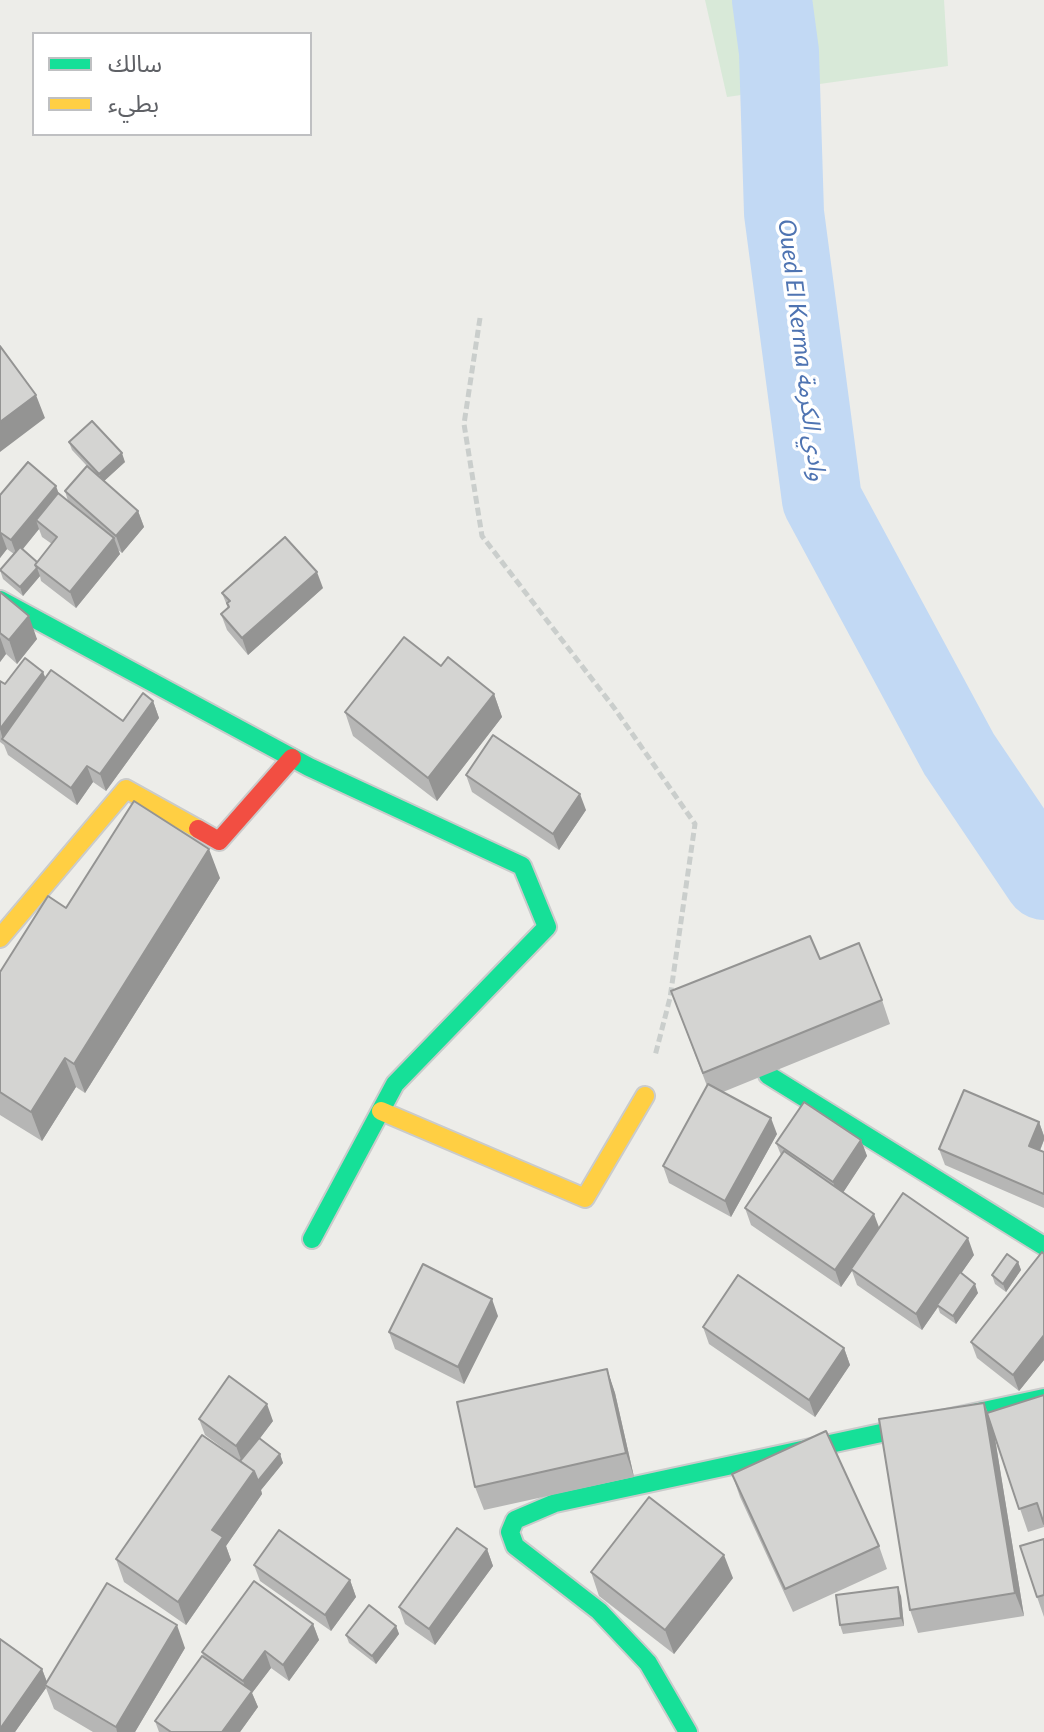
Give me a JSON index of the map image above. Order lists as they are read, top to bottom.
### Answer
{
  "water": ["Oued El Kerma وادي الكرمة"],
  "legend": ["سالك", "بطيء"]
}
